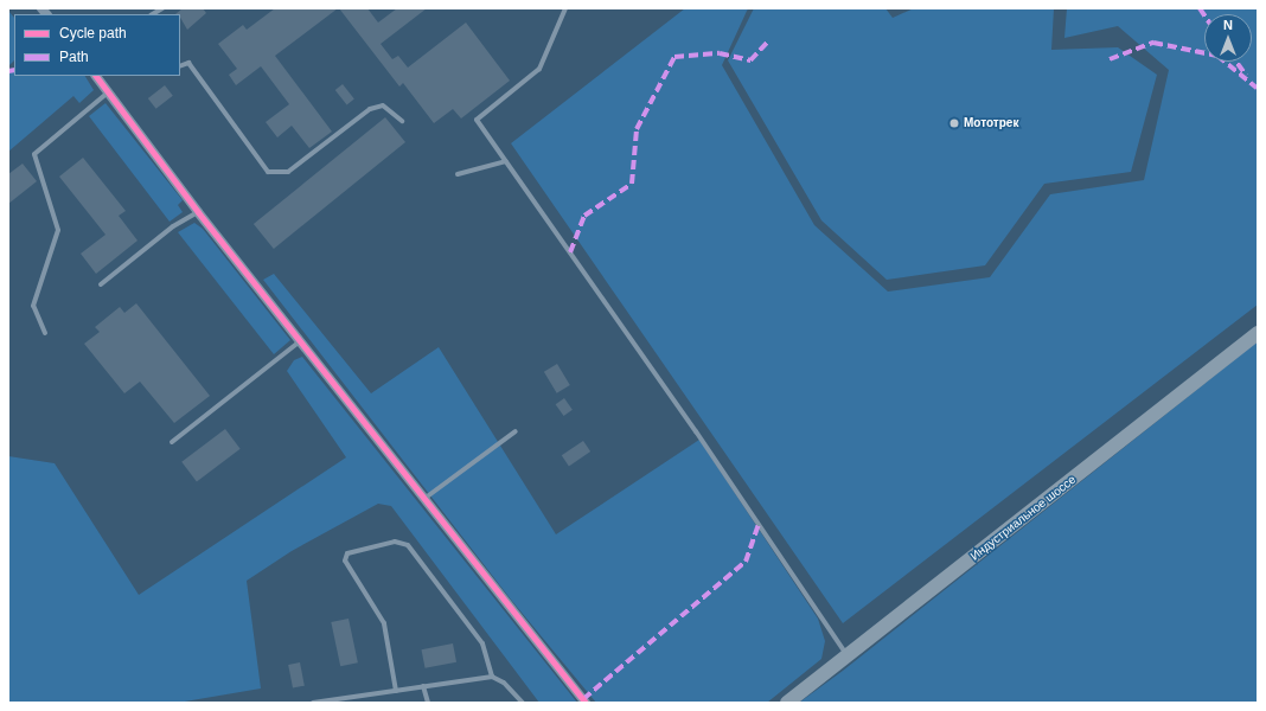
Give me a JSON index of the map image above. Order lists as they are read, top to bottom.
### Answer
{
  "streets": {
    "main road": ["Индустриальное шоссе"]
  },
  "places": ["Мототрек"],
  "legend": ["Cycle path", "Path"],
  "north": "top"
}
